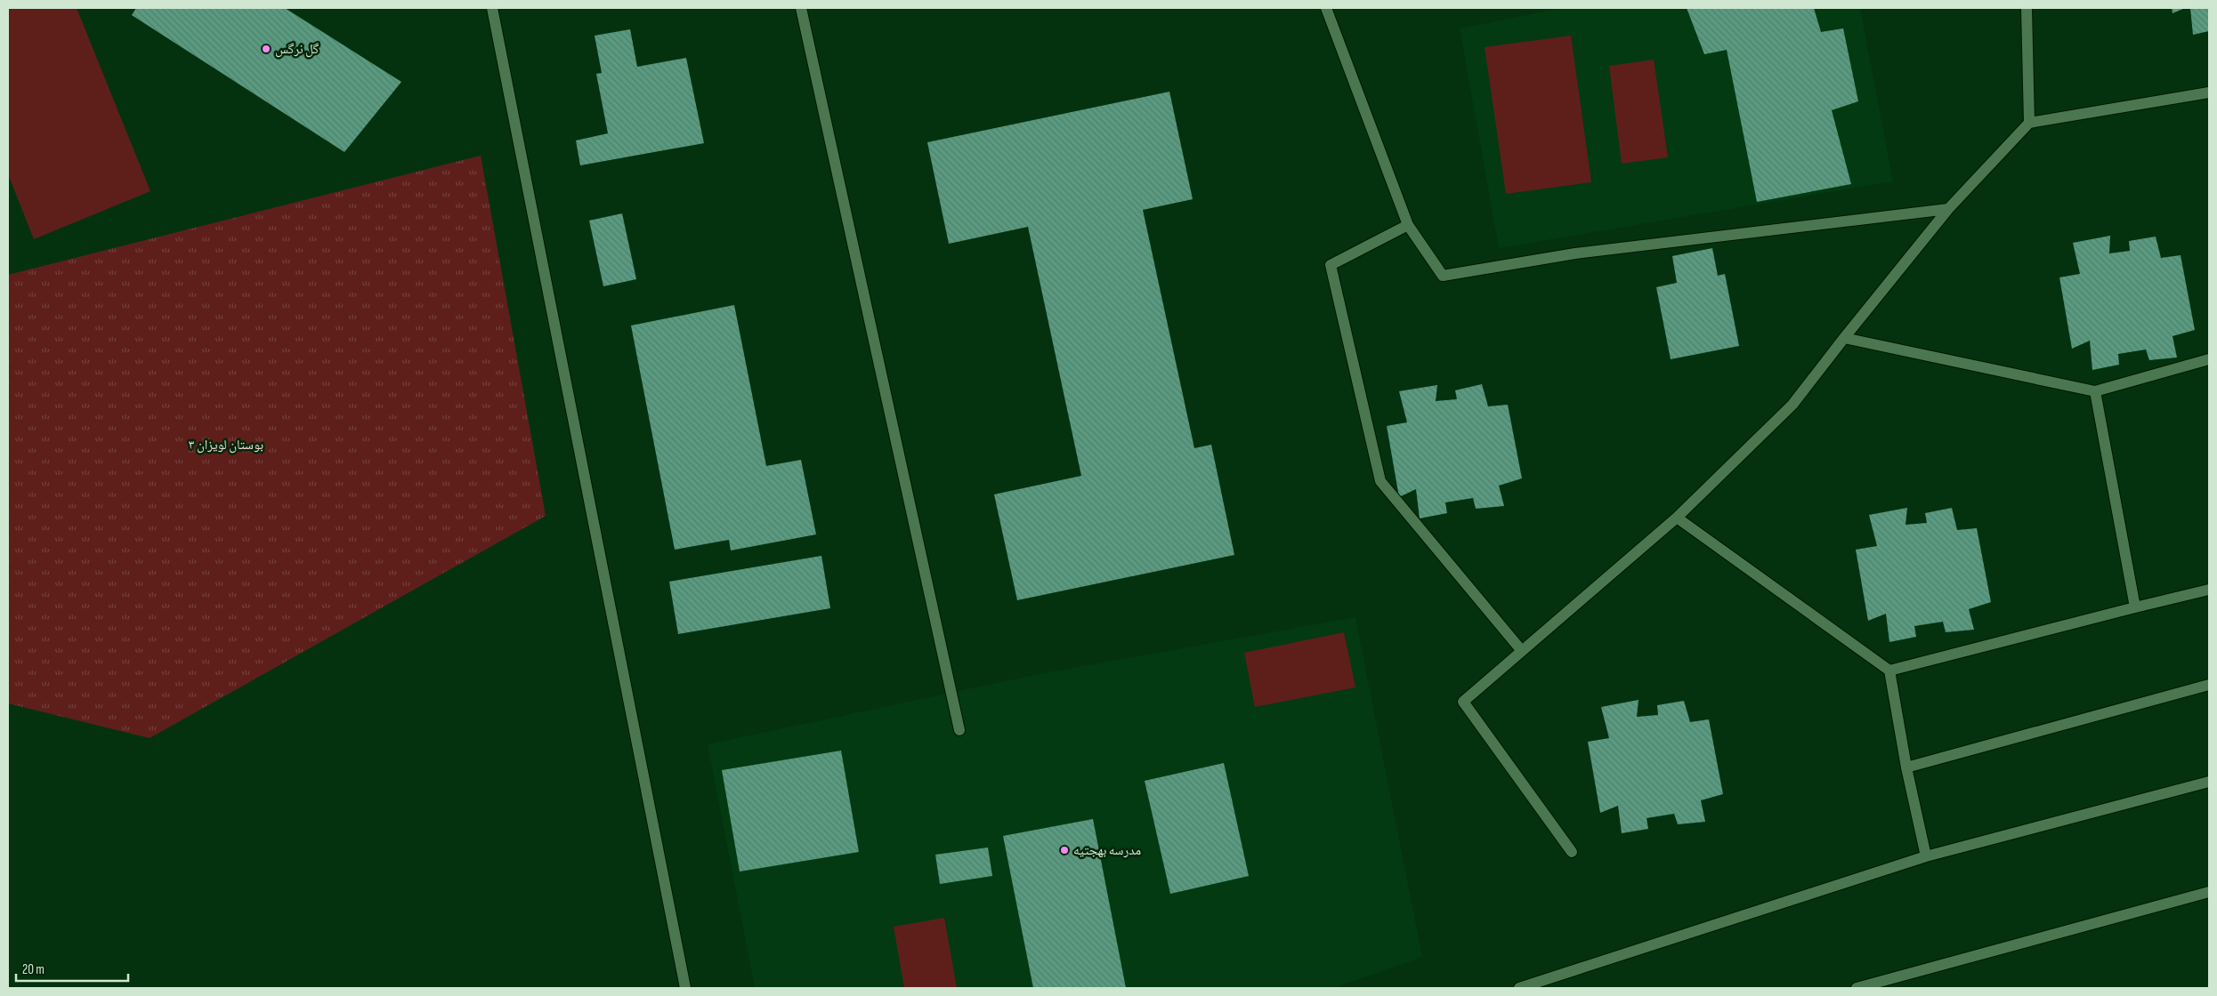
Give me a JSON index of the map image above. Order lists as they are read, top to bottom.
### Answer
{
  "parks": ["بوستان لویزان ۳"],
  "places": ["گل نرگس", "مدرسه بهجتیه"],
  "scale_bar": "20 m"
}
